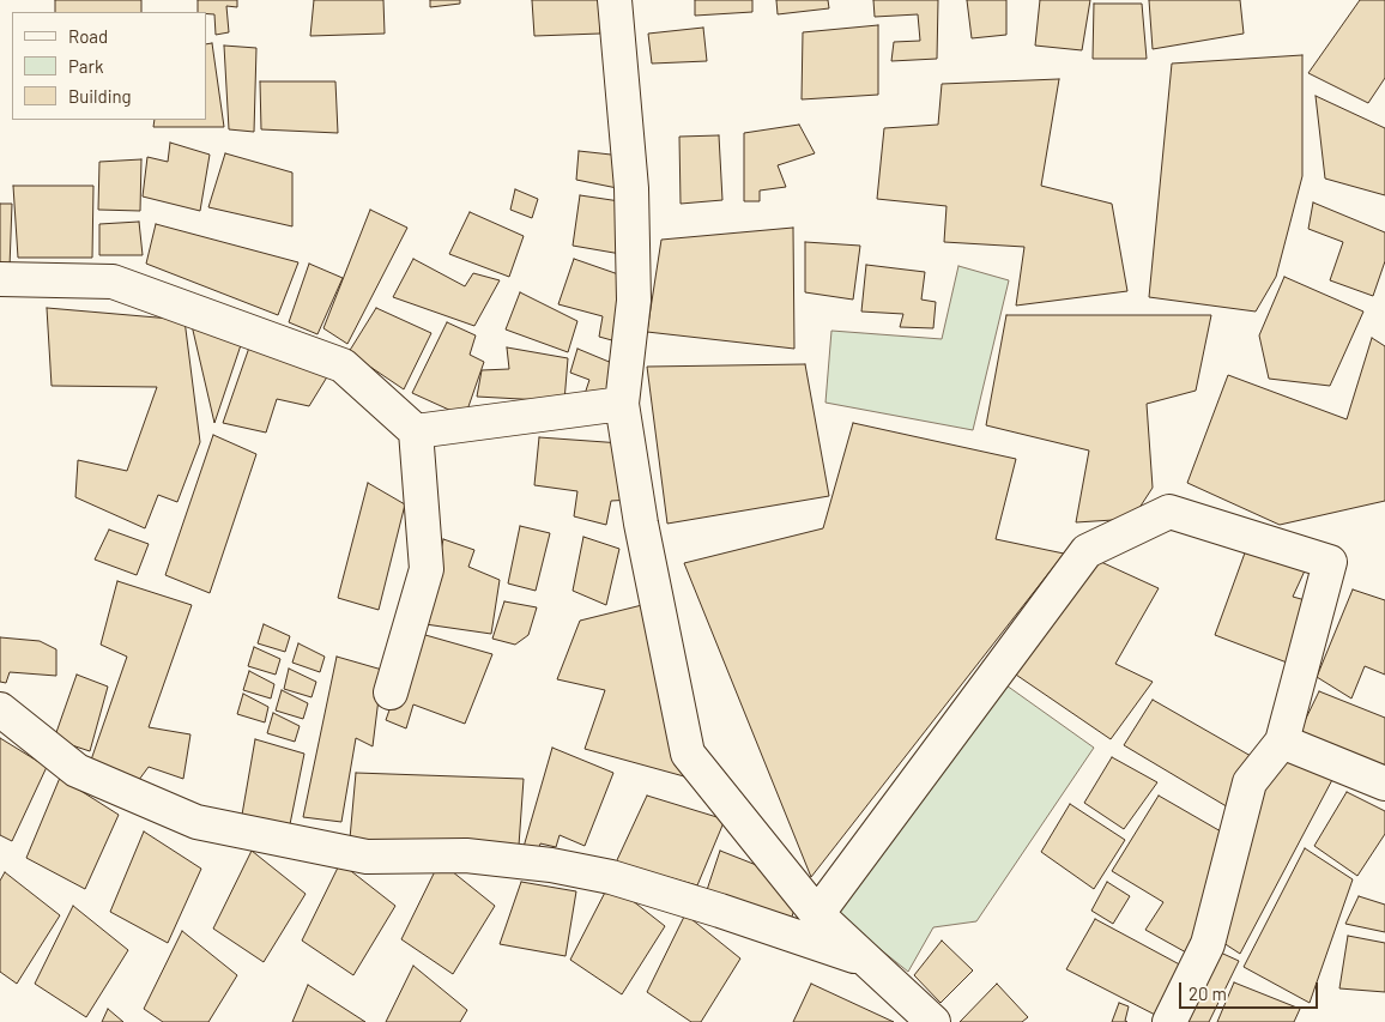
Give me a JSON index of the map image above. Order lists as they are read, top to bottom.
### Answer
{
  "legend": ["Road", "Park", "Building"],
  "scale_bar": "20 m"
}
